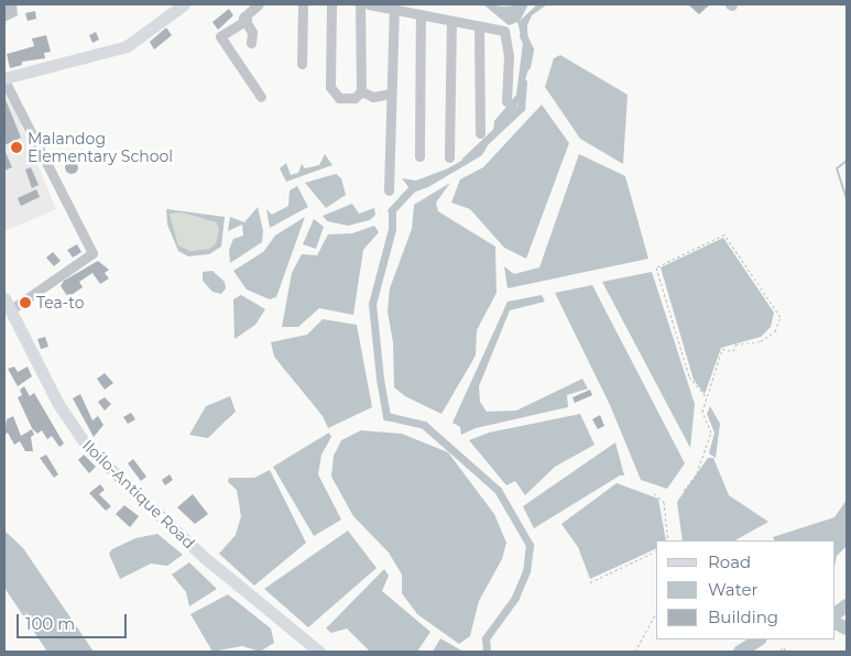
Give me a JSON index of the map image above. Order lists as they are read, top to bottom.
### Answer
{
  "streets": {
    "main road": ["Iloilo-Antique Road"]
  },
  "places": ["Malandog Elementary School", "Tea-to"],
  "legend": ["Road", "Water", "Building"],
  "scale_bar": "100 m"
}
